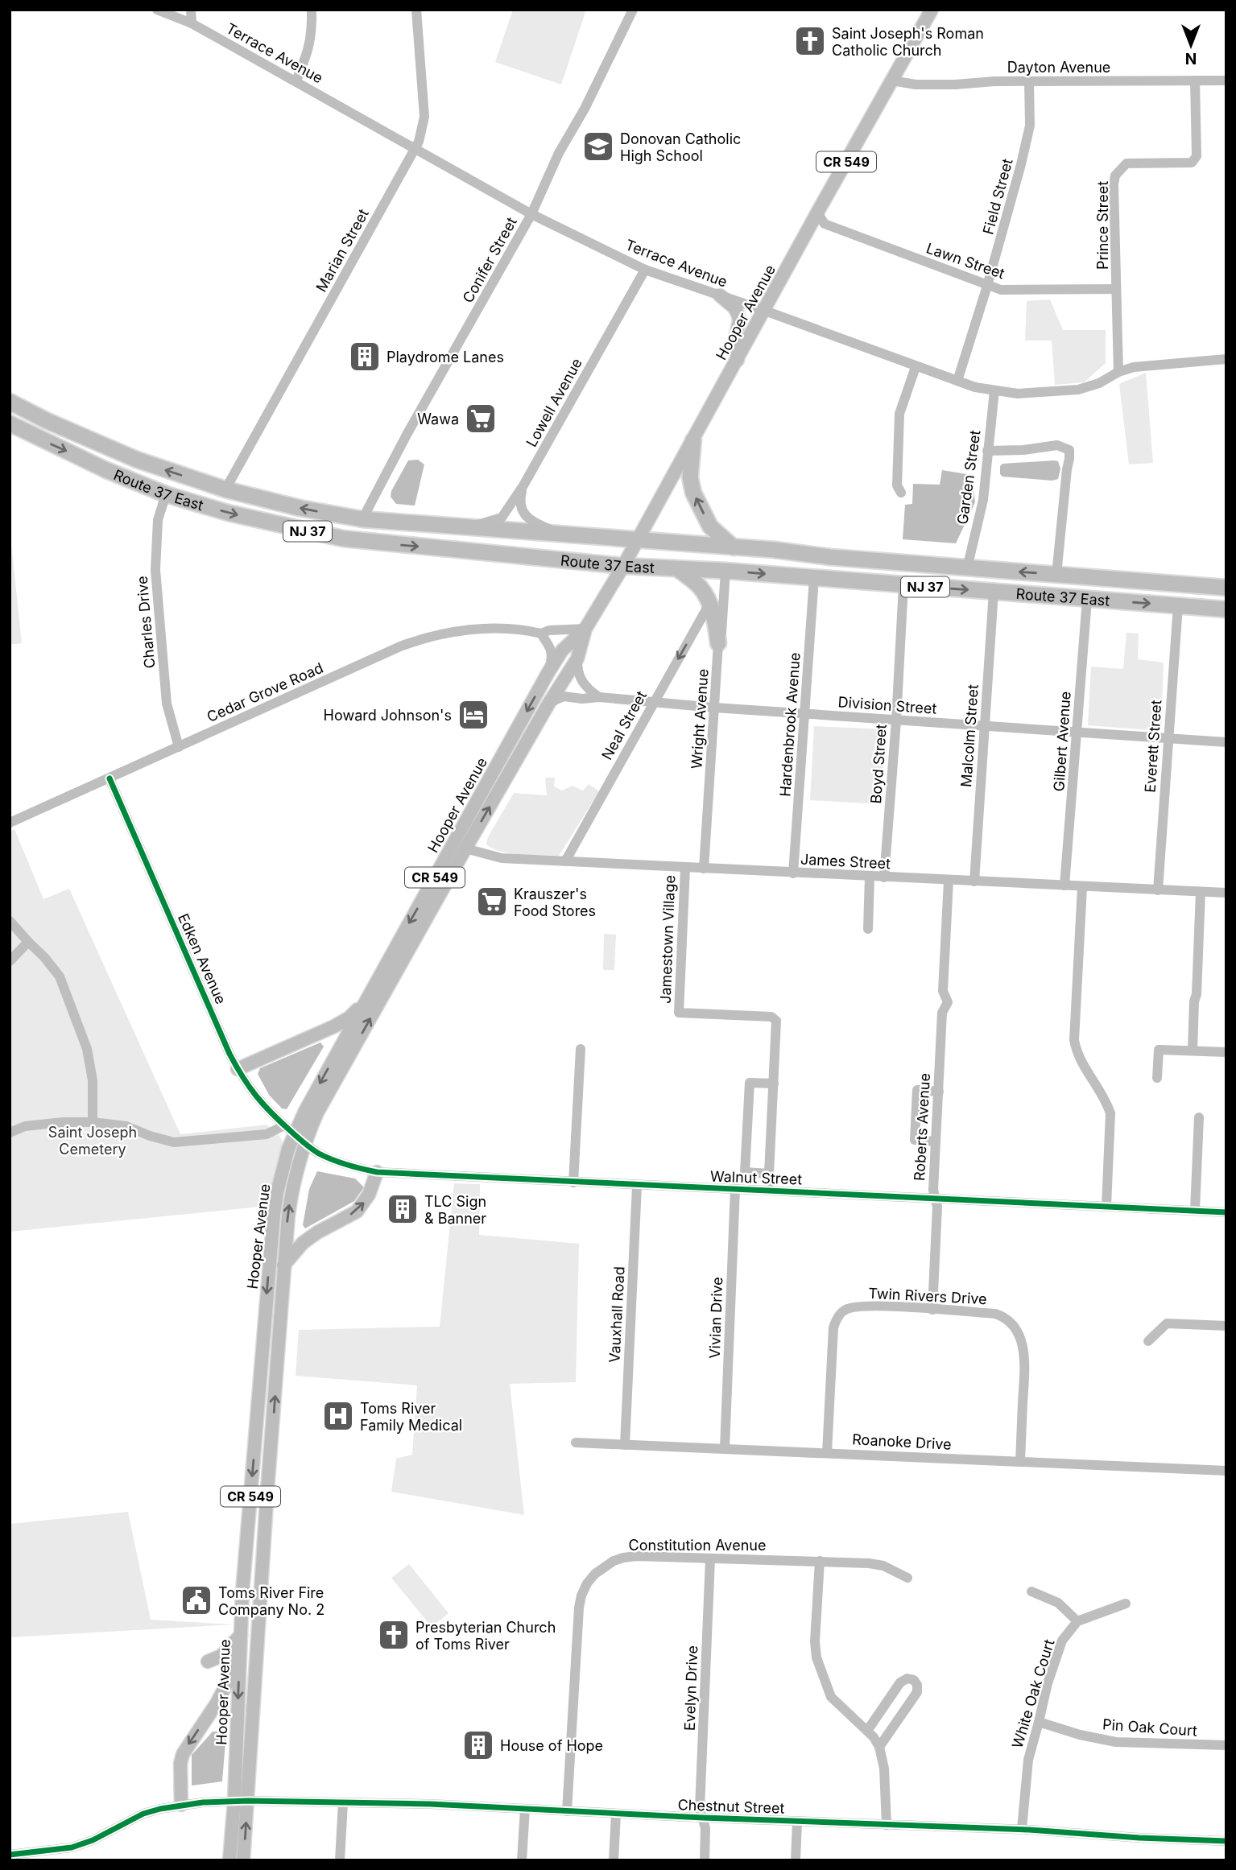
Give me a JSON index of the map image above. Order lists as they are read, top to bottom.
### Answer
{
  "streets": {
    "highway": ["Route 37 East", "NJ 37"],
    "main road": ["CR 549", "Hooper Avenue"],
    "street": [
      "Terrace Avenue",
      "Dayton Avenue",
      "Field Street",
      "Prince Street",
      "Marian Street",
      "Conifer Street",
      "Lawn Street",
      "Lowell Avenue",
      "Garden Street",
      "Charles Drive",
      "Cedar Grove Road",
      "Division Street",
      "Wright Avenue",
      "Hardenbrook Avenue",
      "Neal Street",
      "Malcolm Street",
      "Gilbert Avenue",
      "Everett Street",
      "Boyd Street",
      "James Street",
      "Jamestown Village",
      "Edken Avenue",
      "Roberts Avenue",
      "Walnut Street",
      "Twin Rivers Drive",
      "Vauxhall Road",
      "Vivian Drive",
      "Roanoke Drive",
      "Constitution Avenue",
      "Evelyn Drive",
      "White Oak Court",
      "Pin Oak Court",
      "Chestnut Street"
    ]
  },
  "crossings": [
    ["Terrace Avenue", "Field Street"],
    ["Terrace Avenue", "Prince Street"],
    ["Terrace Avenue", "Marian Street"],
    ["Terrace Avenue", "Conifer Street"],
    ["Terrace Avenue", "Hooper Avenue"],
    ["Terrace Avenue", "Lowell Avenue"],
    ["Terrace Avenue", "Garden Street"],
    ["Dayton Avenue", "Field Street"],
    ["Dayton Avenue", "Prince Street"],
    ["Dayton Avenue", "Hooper Avenue"],
    ["Field Street", "Lawn Street"],
    ["Prince Street", "Lawn Street"],
    ["Marian Street", "Route 37 East"],
    ["Conifer Street", "Route 37 East"],
    ["Lawn Street", "Hooper Avenue"],
    ["Hooper Avenue", "Route 37 East"],
    ["Hooper Avenue", "Cedar Grove Road"],
    ["Hooper Avenue", "Division Street"],
    ["Hooper Avenue", "Neal Street"],
    ["Hooper Avenue", "James Street"],
    ["Hooper Avenue", "Edken Avenue"],
    ["Hooper Avenue", "Walnut Street"],
    ["Hooper Avenue", "Chestnut Street"],
    ["Lowell Avenue", "Route 37 East"],
    ["Garden Street", "Route 37 East"],
    ["Route 37 East", "Charles Drive"],
    ["Route 37 East", "Cedar Grove Road"],
    ["Route 37 East", "Division Street"],
    ["Route 37 East", "Wright Avenue"],
    ["Route 37 East", "Hardenbrook Avenue"],
    ["Route 37 East", "Neal Street"],
    ["Route 37 East", "Malcolm Street"],
    ["Route 37 East", "Gilbert Avenue"],
    ["Route 37 East", "Everett Street"],
    ["Route 37 East", "Boyd Street"],
    ["Charles Drive", "Cedar Grove Road"],
    ["Cedar Grove Road", "Division Street"],
    ["Cedar Grove Road", "Neal Street"],
    ["Cedar Grove Road", "Edken Avenue"],
    ["Division Street", "Wright Avenue"],
    ["Division Street", "Hardenbrook Avenue"],
    ["Division Street", "Neal Street"],
    ["Division Street", "Malcolm Street"],
    ["Division Street", "Gilbert Avenue"],
    ["Division Street", "Everett Street"],
    ["Division Street", "Boyd Street"],
    ["Wright Avenue", "James Street"],
    ["Hardenbrook Avenue", "James Street"],
    ["Neal Street", "James Street"],
    ["Malcolm Street", "James Street"],
    ["Gilbert Avenue", "James Street"],
    ["Everett Street", "James Street"],
    ["Boyd Street", "James Street"],
    ["James Street", "Jamestown Village"],
    ["James Street", "Roberts Avenue"],
    ["Jamestown Village", "Walnut Street"],
    ["Edken Avenue", "Walnut Street"],
    ["Roberts Avenue", "Walnut Street"],
    ["Roberts Avenue", "Twin Rivers Drive"],
    ["Walnut Street", "Vauxhall Road"],
    ["Walnut Street", "Vivian Drive"],
    ["Twin Rivers Drive", "Roanoke Drive"],
    ["Vauxhall Road", "Roanoke Drive"],
    ["Vivian Drive", "Roanoke Drive"],
    ["Constitution Avenue", "Evelyn Drive"],
    ["Constitution Avenue", "Chestnut Street"],
    ["Evelyn Drive", "Chestnut Street"],
    ["White Oak Court", "Pin Oak Court"],
    ["White Oak Court", "Chestnut Street"]
  ],
  "one_way": ["Neal Street"],
  "parks": ["Saint Joseph Cemetery"],
  "places": {
    "church": ["Saint Joseph's Roman Catholic Church", "Presbyterian Church of Toms River"],
    "school or university": ["Donovan Catholic High School"],
    "building": ["Playdrome Lanes", "TLC Sign & Banner", "House of Hope"],
    "supermarket": ["Wawa", "Krauszer's Food Stores"],
    "hotel": ["Howard Johnson's"],
    "hospital": ["Toms River Family Medical"],
    "public building": ["Toms River Fire Company No. 2"]
  },
  "north": "bottom"
}
